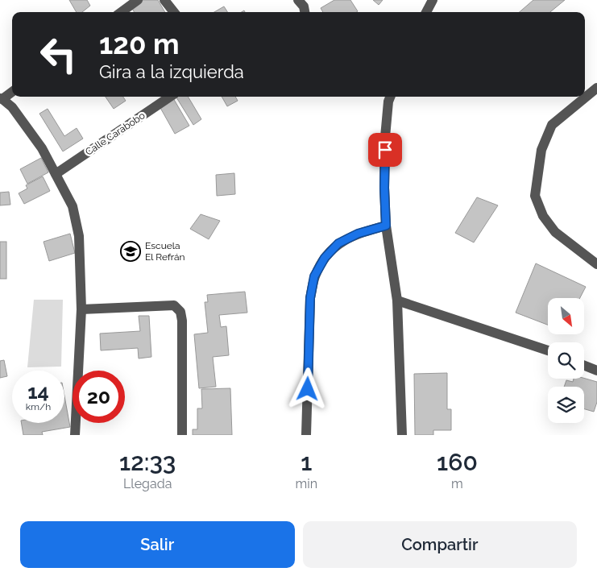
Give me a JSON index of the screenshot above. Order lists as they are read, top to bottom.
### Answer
{
  "streets": {
    "street": ["Calle Carabobo"]
  },
  "places": {
    "school or university": ["Escuela El Refrán"]
  },
  "north": "bottom right",
  "page": {
    "turn": ["120 m", "Gira a la izquierda"],
    "speed": "14 km/h",
    "limit": "20",
    "eta": [
      "12:33",
      "Llegada",
      "1",
      "min",
      "160",
      "m"
    ],
    "buttons": ["Salir", "Compartir"]
  }
}
